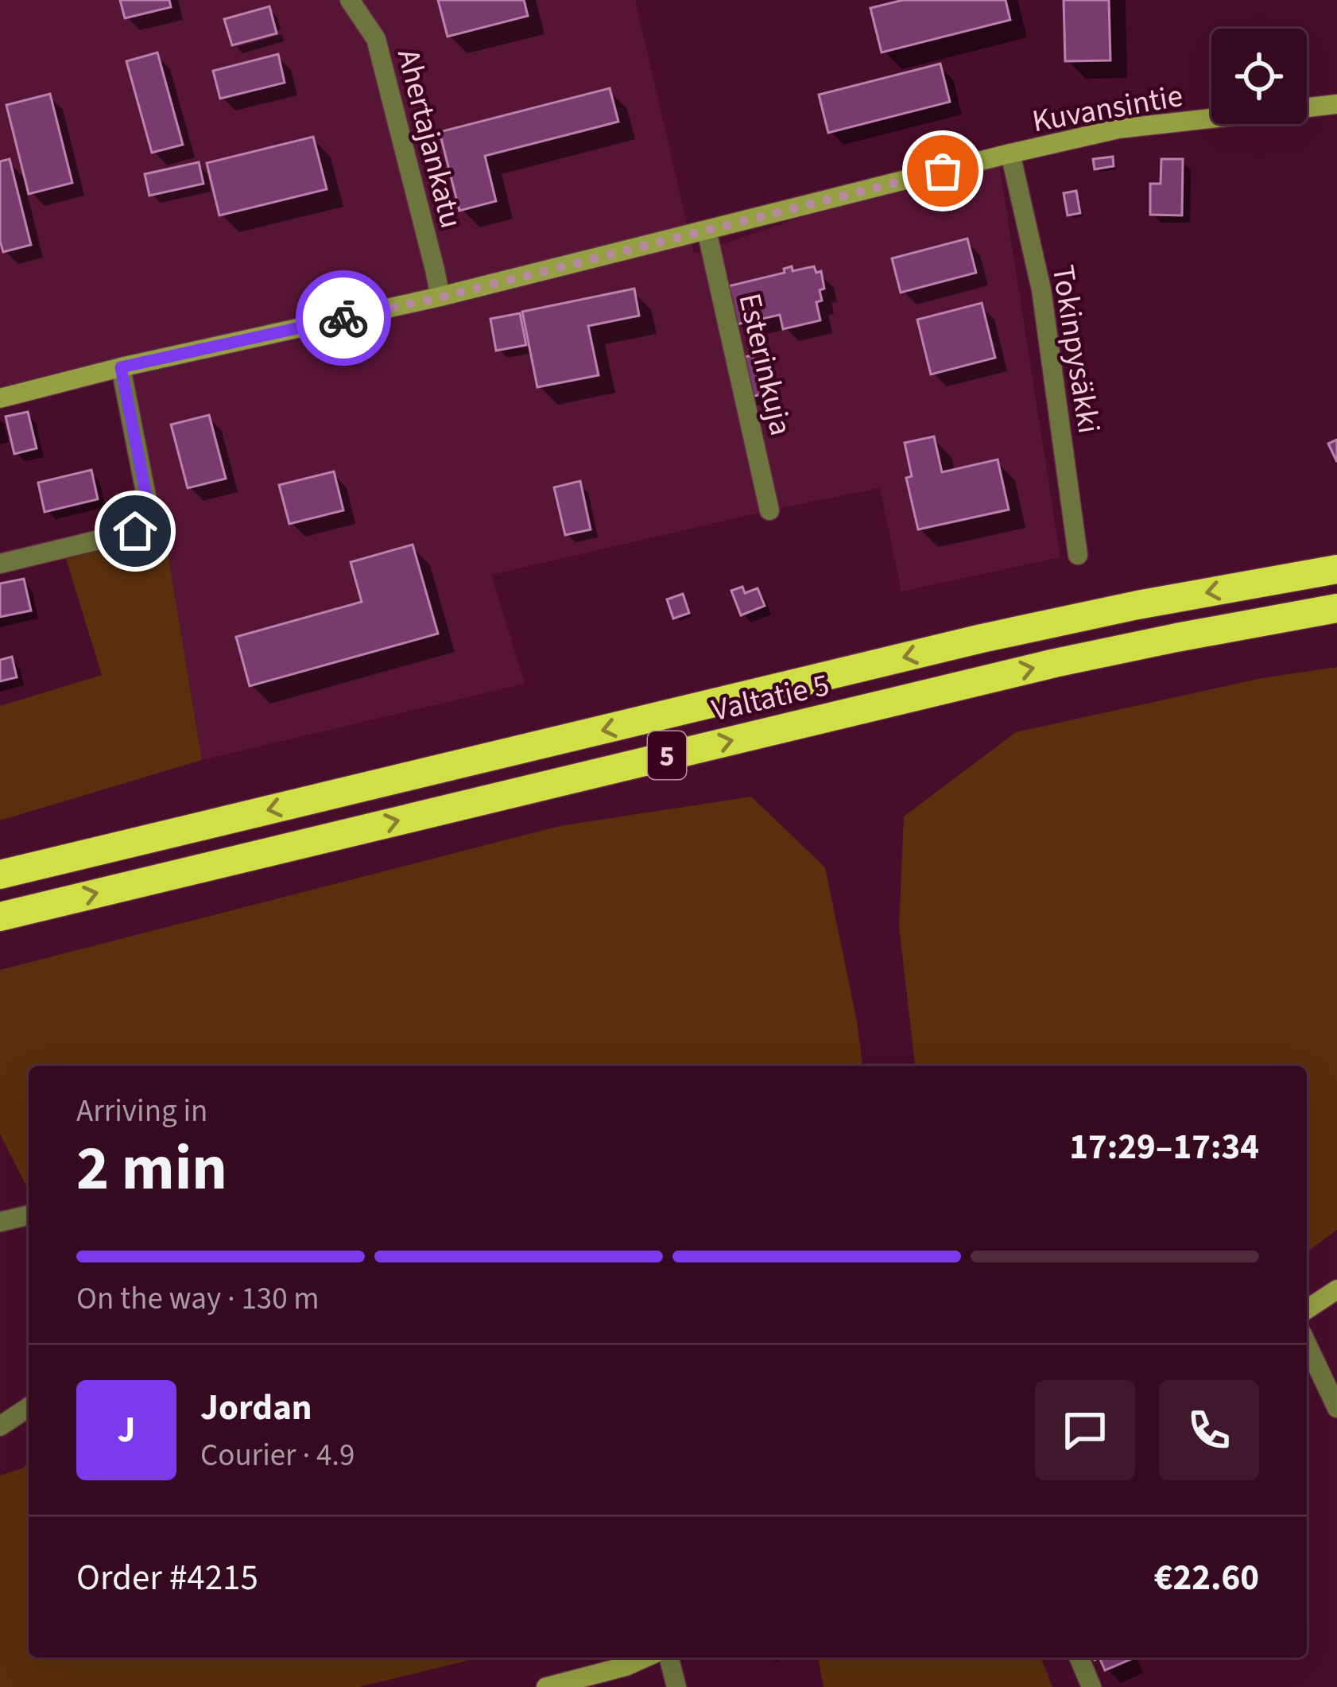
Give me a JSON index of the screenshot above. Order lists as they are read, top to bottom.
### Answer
{
  "streets": {
    "highway": ["Valtatie 5", "5"],
    "street": [
      "Kuvansintie",
      "Ahertajankatu",
      "Tokinpysäkki",
      "Esterinkuja"
    ]
  },
  "crossings": [
    ["Kuvansintie", "Ahertajankatu"],
    ["Kuvansintie", "Tokinpysäkki"],
    ["Kuvansintie", "Esterinkuja"]
  ],
  "page": {
    "heading": ["2 min", "Arriving in", "17:29–17:34"],
    "panel": [
      "Jordan",
      "Courier · 4.9",
      "Order #4215",
      "€22.60"
    ],
    "bar": "On the way · 130 m",
    "round": "J"
  }
}
